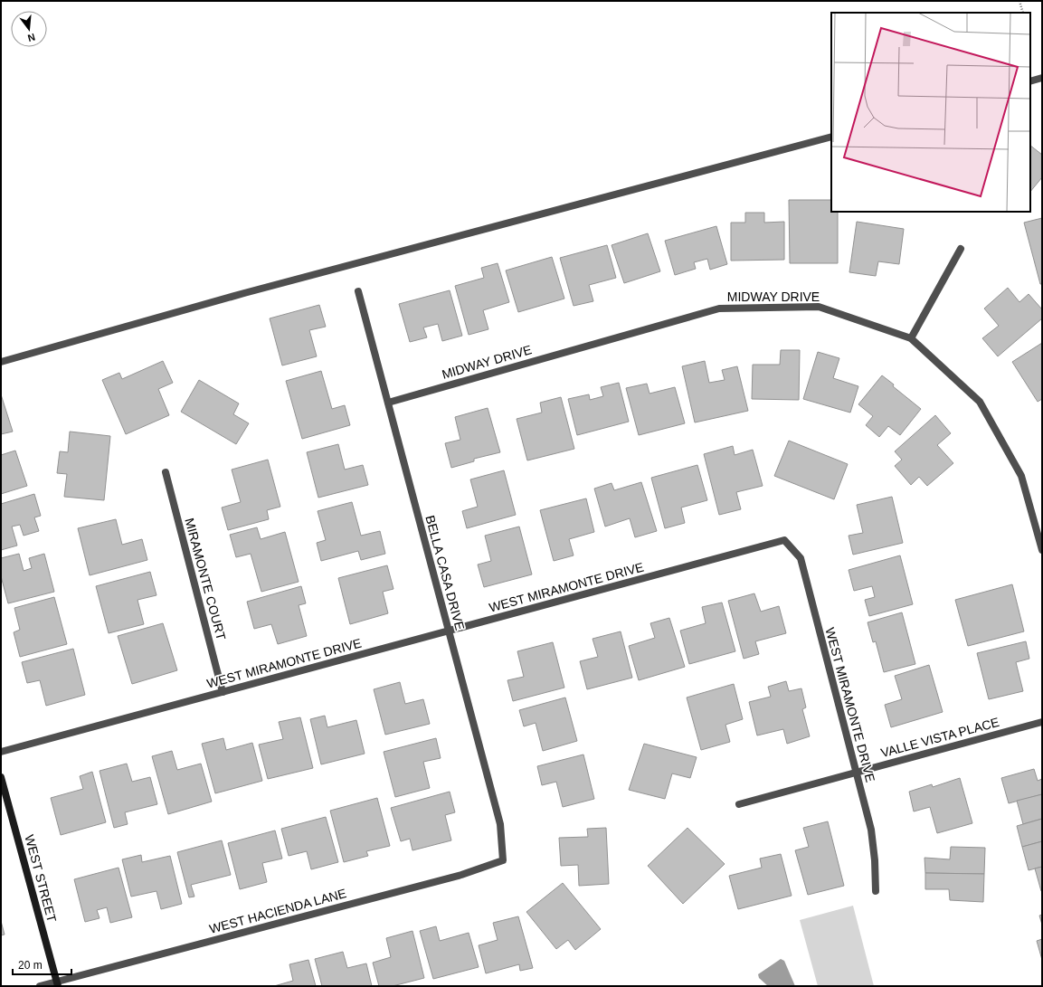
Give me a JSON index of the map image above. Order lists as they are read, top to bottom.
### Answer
{
  "streets": {
    "street": [
      "MIDWAY DRIVE",
      "BELLA CASA DRIVE",
      "MIRAMONTE COURT",
      "WEST MIRAMONTE DRIVE",
      "VALLE VISTA PLACE",
      "WEST STREET",
      "WEST HACIENDA LANE"
    ]
  },
  "crossings": [
    ["MIDWAY DRIVE", "BELLA CASA DRIVE"],
    ["BELLA CASA DRIVE", "WEST MIRAMONTE DRIVE"],
    ["BELLA CASA DRIVE", "WEST HACIENDA LANE"],
    ["MIRAMONTE COURT", "WEST MIRAMONTE DRIVE"],
    ["WEST MIRAMONTE DRIVE", "VALLE VISTA PLACE"],
    ["WEST STREET", "WEST HACIENDA LANE"]
  ],
  "scale_bar": "20 m",
  "north": "bottom"
}
